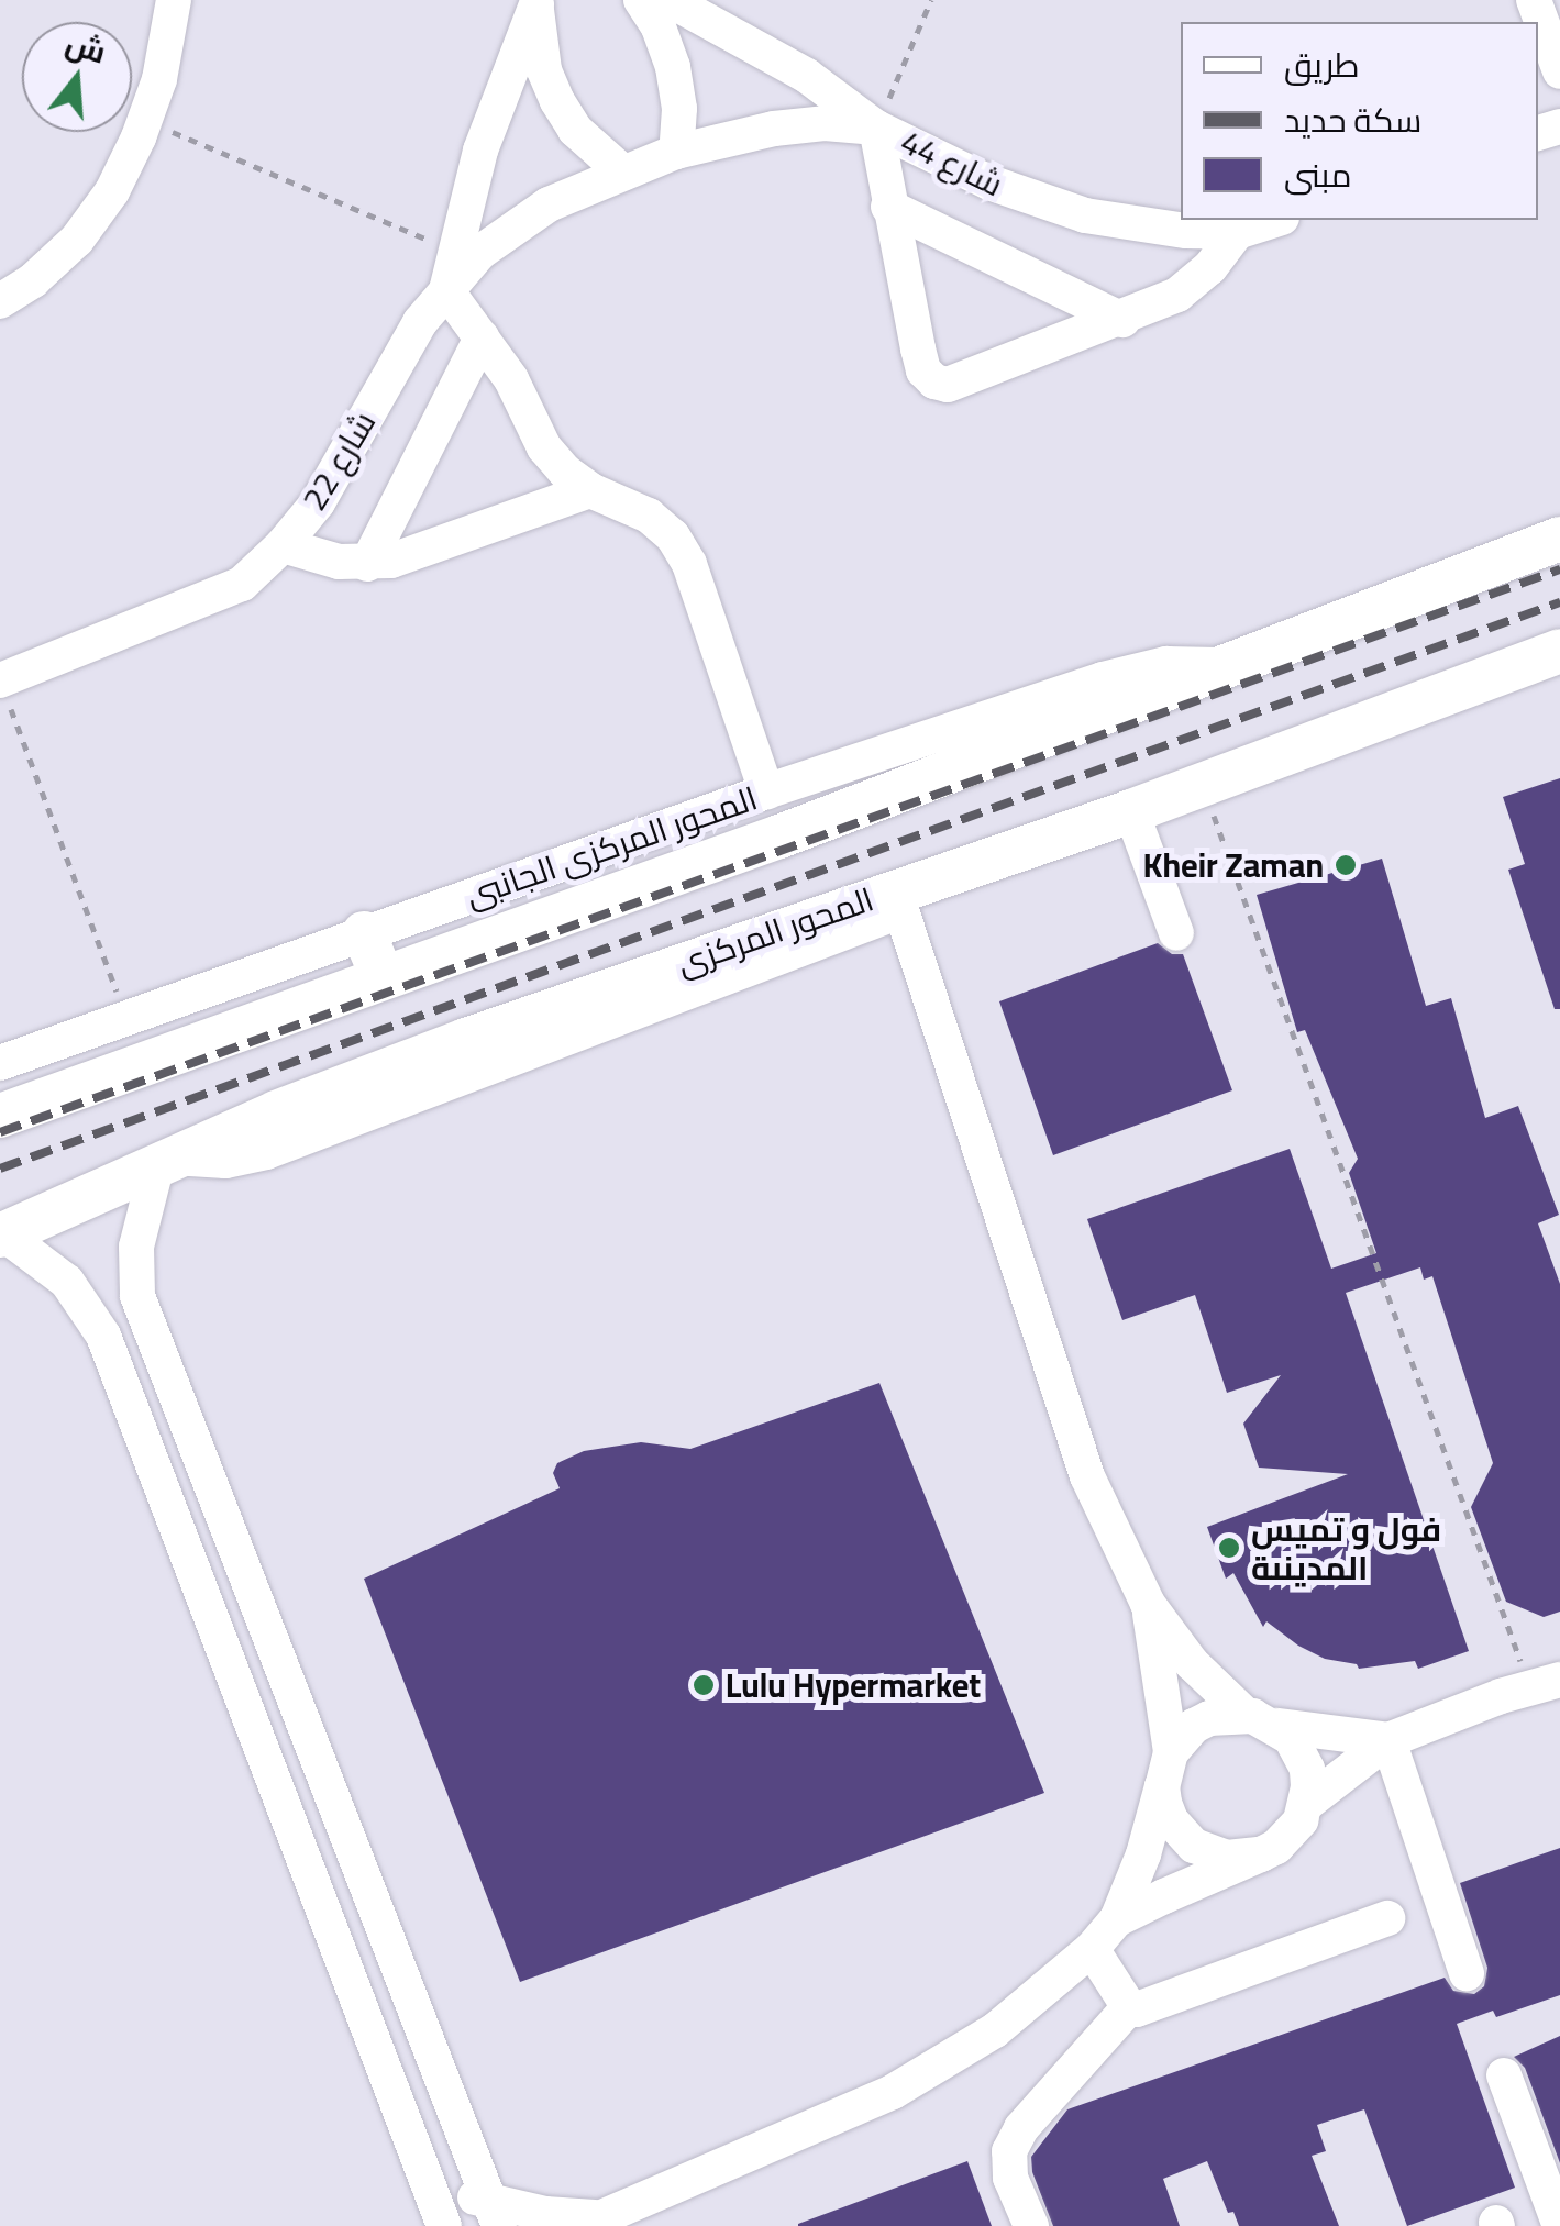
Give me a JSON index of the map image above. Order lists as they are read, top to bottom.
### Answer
{
  "streets": {
    "main road": ["المحور المركزى"],
    "street": ["شارع 44", "شارع 22", "المحور المركزى الجانبى"]
  },
  "crossings": [
    ["شارع 44", "شارع 22"]
  ],
  "places": ["Kheir Zaman", "فول و تميس المدينىة", "Lulu Hypermarket"],
  "legend": ["طريق", "سكة حديد", "مبنى"],
  "north": "top"
}
